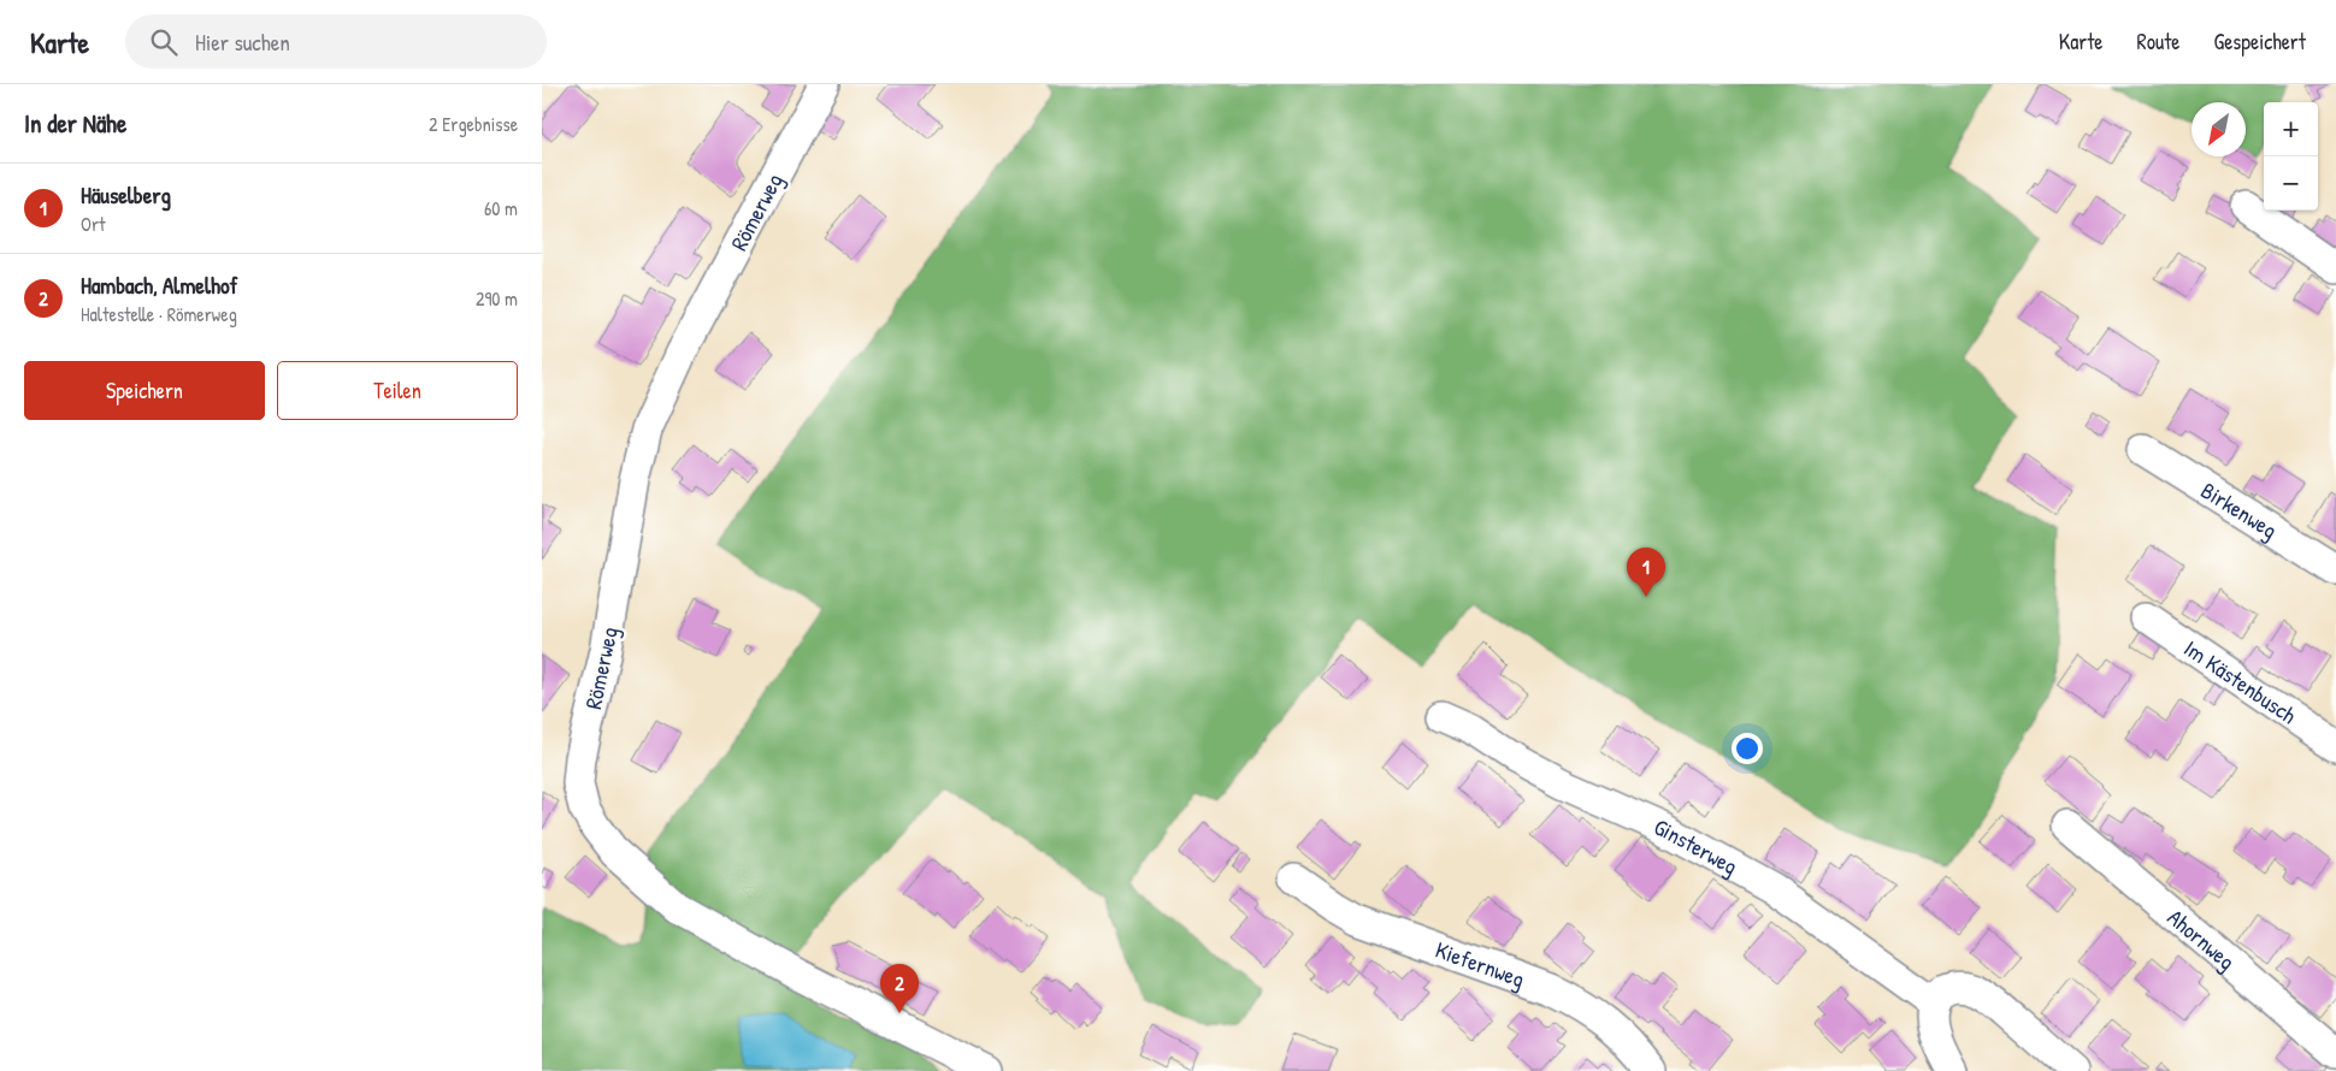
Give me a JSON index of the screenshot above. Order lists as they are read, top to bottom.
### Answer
{
  "streets": {
    "street": [
      "Römerweg",
      "Birkenweg",
      "Im Kästenbusch",
      "Ginsterweg",
      "Ahornweg",
      "Kiefernweg"
    ]
  },
  "north": "bottom left",
  "page": {
    "header": "Karte",
    "search": "Hier suchen",
    "nav": ["Karte", "Route", "Gespeichert"],
    "heading": ["In der Nähe", "2 Ergebnisse"],
    "map_buttons": ["+", "−"],
    "list": [
      {
        "mark": "1",
        "name": "Häuselberg",
        "note": "Ort",
        "value": "60 m"
      },
      {
        "mark": "2",
        "name": "Hambach, Almelhof",
        "note": "Haltestelle · Römerweg",
        "value": "290 m"
      }
    ],
    "buttons": ["Speichern", "Teilen"],
    "pins": ["1", "2"]
  }
}
